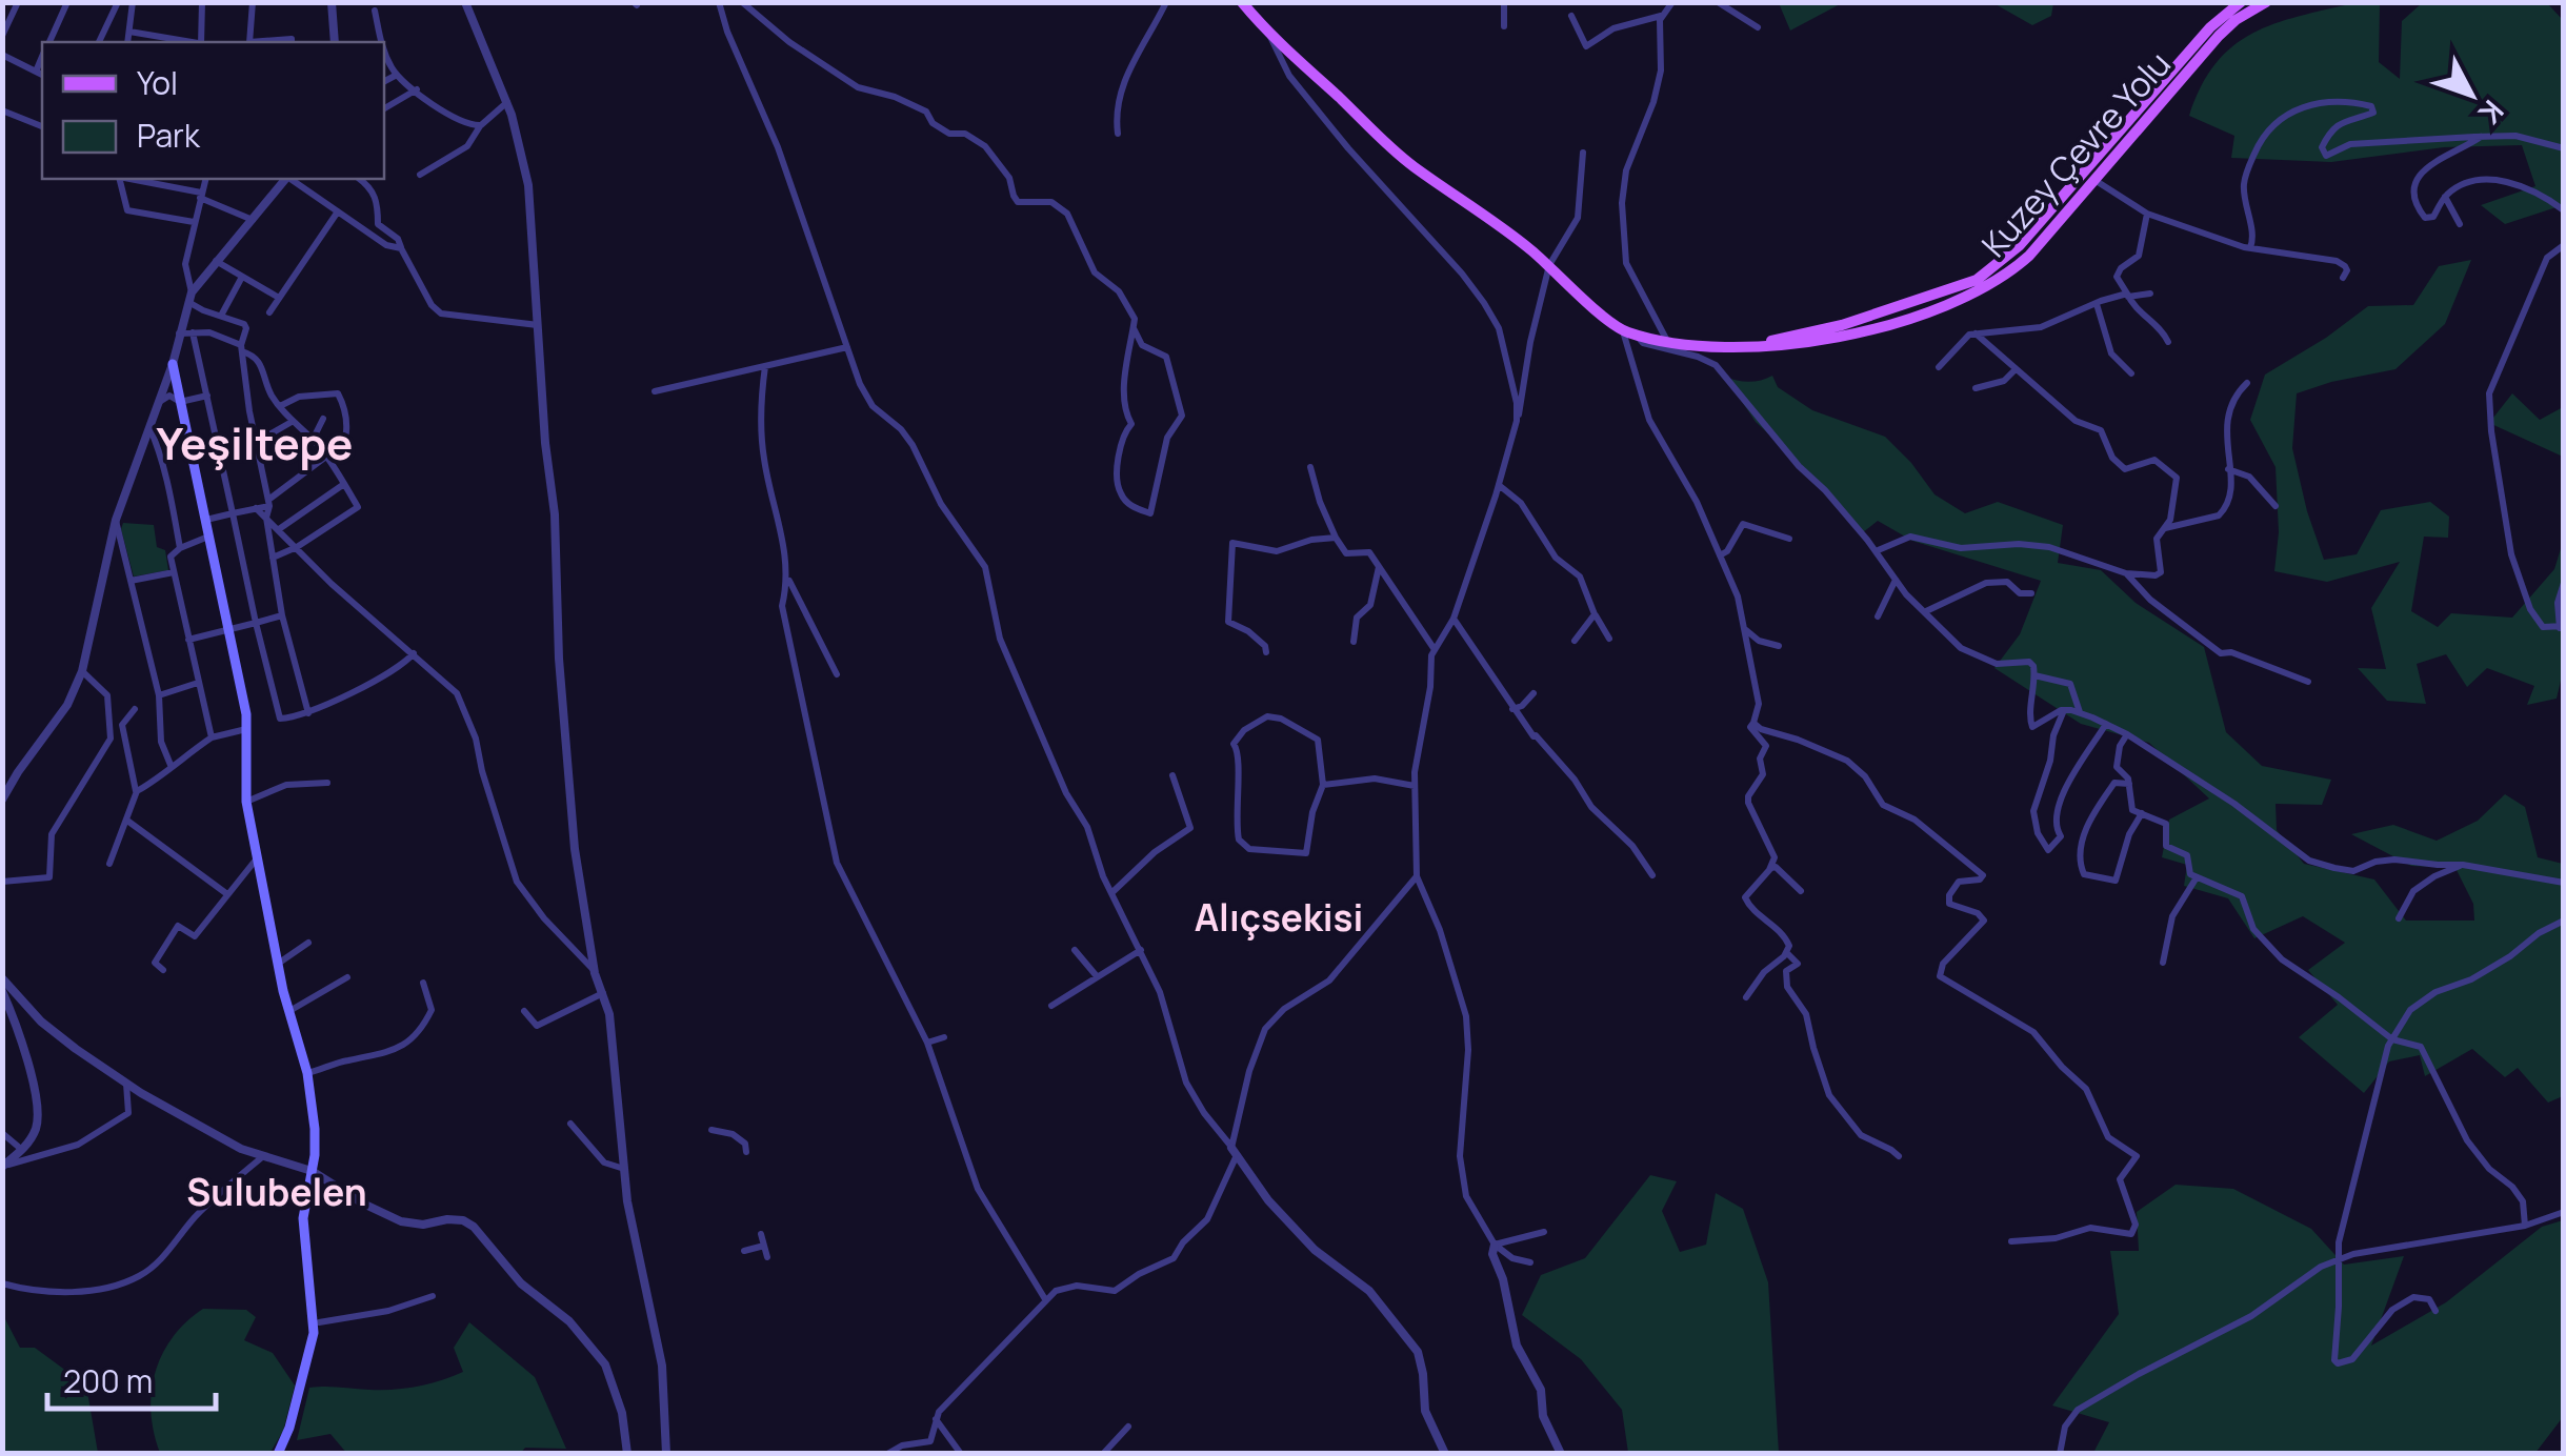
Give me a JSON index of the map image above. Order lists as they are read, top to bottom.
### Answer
{
  "streets": {
    "main road": ["Kuzey Çevre Yolu"]
  },
  "districts": ["Yeşiltepe", "Alıçsekisi", "Sulubelen"],
  "legend": ["Yol", "Park"],
  "scale_bar": "200 m",
  "north": "bottom right"
}
